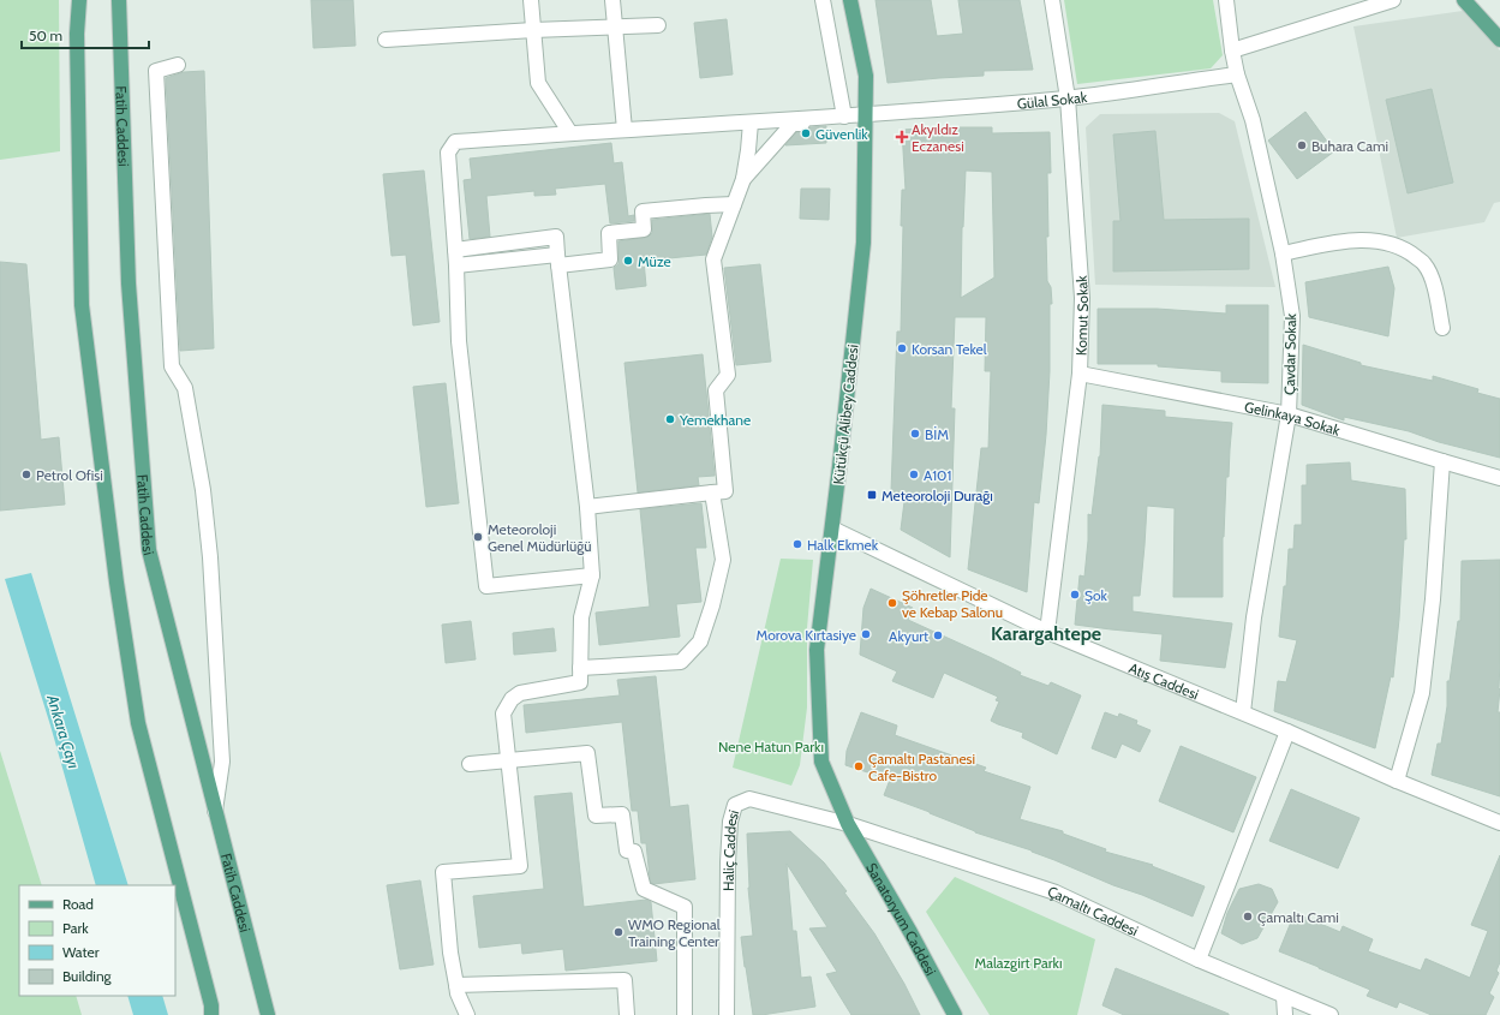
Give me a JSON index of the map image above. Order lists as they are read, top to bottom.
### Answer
{
  "streets": {
    "main road": ["Fatih Caddesi", "Kütükçü Alibey Caddesi", "Sanatoryum Caddesi"],
    "street": [
      "Gülal Sokak",
      "Komut Sokak",
      "Çavdar Sokak",
      "Gelinkaya Sokak",
      "Atış Caddesi",
      "Haliç Caddesi",
      "Çamaltı Caddesi"
    ]
  },
  "crossings": [
    ["Gülal Sokak", "Komut Sokak"],
    ["Gülal Sokak", "Çavdar Sokak"],
    ["Gülal Sokak", "Kütükçü Alibey Caddesi"],
    ["Komut Sokak", "Gelinkaya Sokak"],
    ["Komut Sokak", "Atış Caddesi"],
    ["Çavdar Sokak", "Gelinkaya Sokak"],
    ["Çavdar Sokak", "Atış Caddesi"],
    ["Kütükçü Alibey Caddesi", "Atış Caddesi"],
    ["Kütükçü Alibey Caddesi", "Haliç Caddesi"],
    ["Kütükçü Alibey Caddesi", "Çamaltı Caddesi"],
    ["Kütükçü Alibey Caddesi", "Sanatoryum Caddesi"],
    ["Haliç Caddesi", "Çamaltı Caddesi"],
    ["Haliç Caddesi", "Sanatoryum Caddesi"],
    ["Çamaltı Caddesi", "Sanatoryum Caddesi"]
  ],
  "districts": ["Karargahtepe"],
  "water": ["Ankara Çayı"],
  "parks": ["Nene Hatun Parkı", "Malazgirt Parkı"],
  "places": {
    "other": [
      "Güvenlik",
      "Buhara Cami",
      "Müze",
      "Korsan Tekel",
      "Yemekhane",
      "BİM",
      "Petrol Ofisi",
      "A101",
      "Meteoroloji Genel Müdürlüğü",
      "Halk Ekmek",
      "Şok",
      "Şöhretler Pide ve Kebap Salonu",
      "Morova Kırtasiye",
      "Akyurt",
      "Çamaltı Pastanesi Cafe-Bistro",
      "Çamaltı Cami",
      "WMO Regional Training Center"
    ],
    "health": ["Akyıldız Eczanesi"],
    "transit": ["Meteoroloji Durağı"]
  },
  "legend": [
    "Road",
    "Park",
    "Water",
    "Building"
  ],
  "scale_bar": "50 m"
}
